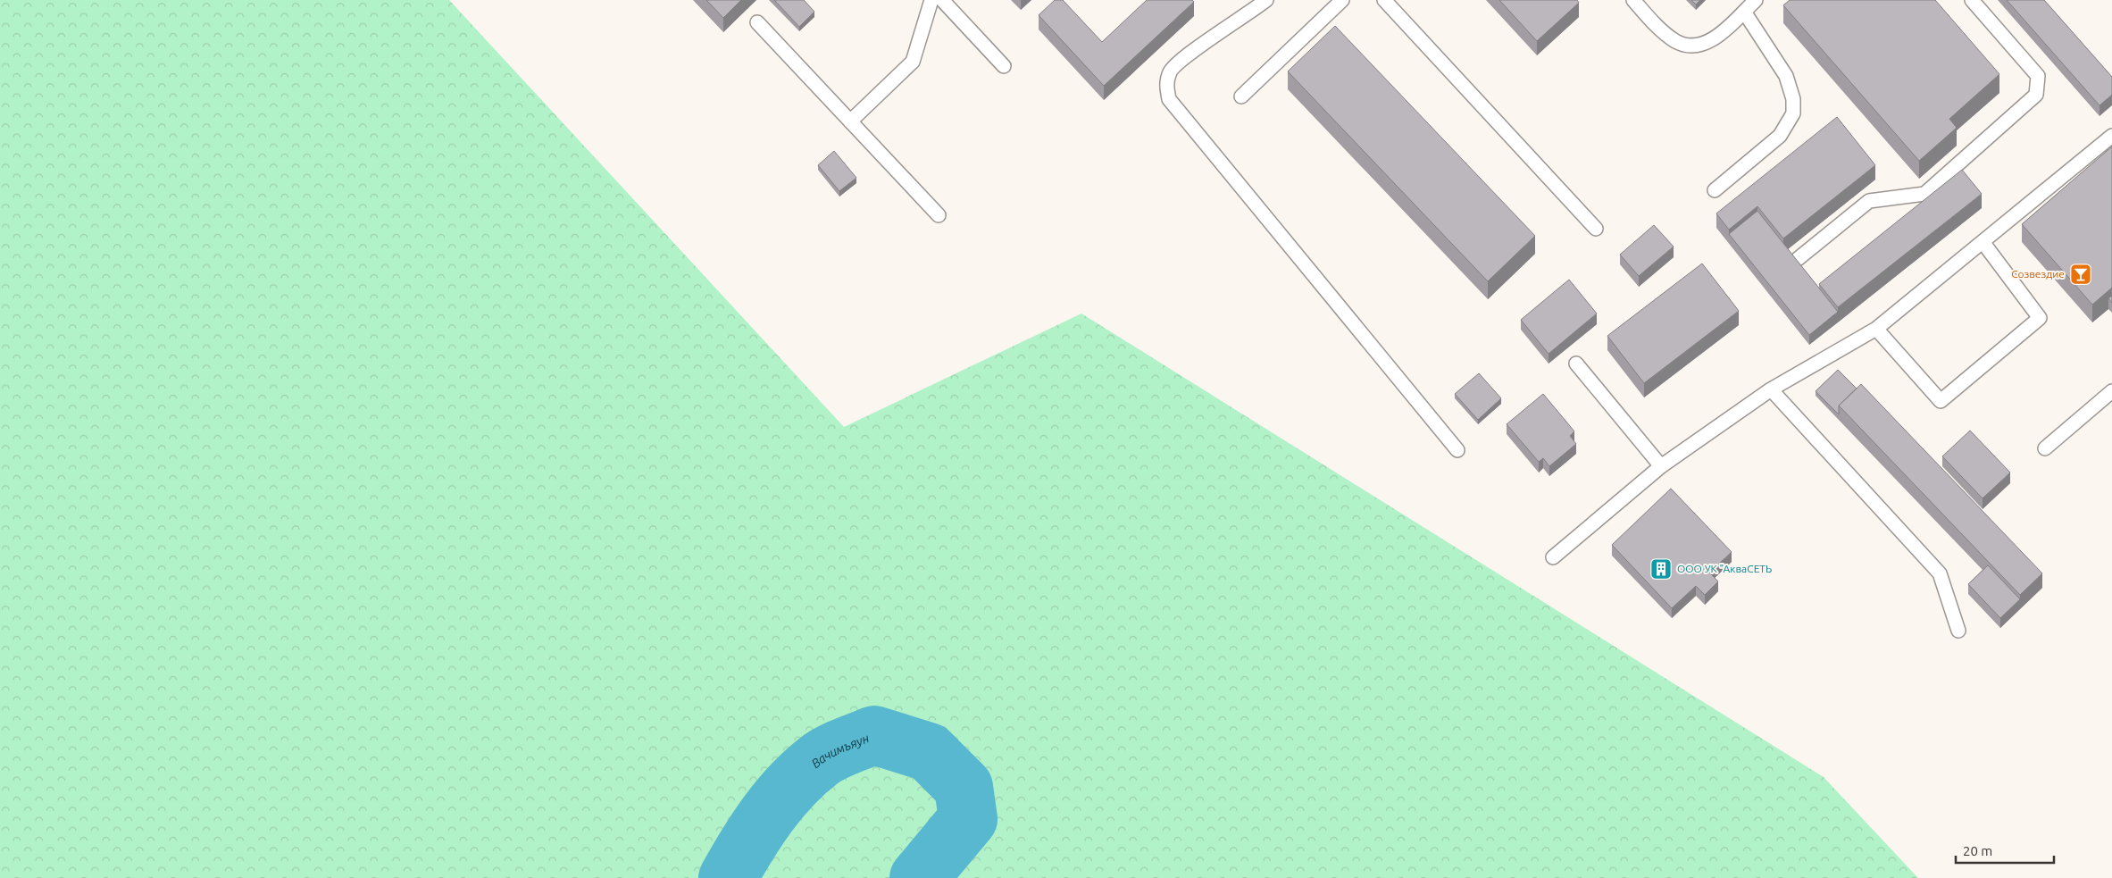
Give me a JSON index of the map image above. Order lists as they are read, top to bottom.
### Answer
{
  "water": ["Вачимъяун"],
  "places": {
    "bar": ["Созвездие"],
    "building": ["ООО УК \"АкваСЕТЬ"]
  },
  "scale_bar": "20 m"
}
